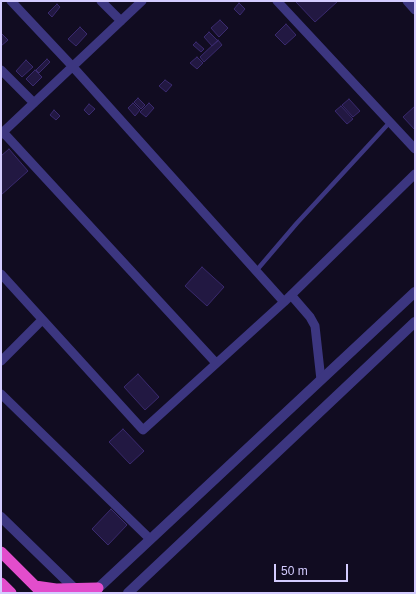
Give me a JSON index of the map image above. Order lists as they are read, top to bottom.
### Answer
{
  "scale_bar": "50 m"
}
